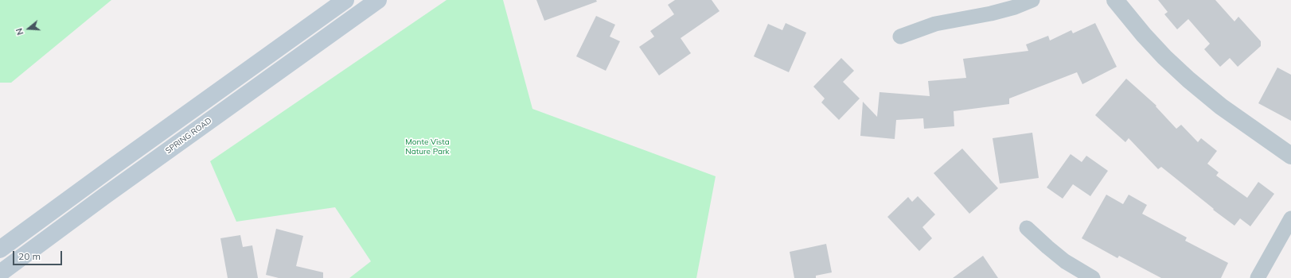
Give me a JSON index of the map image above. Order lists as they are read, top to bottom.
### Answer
{
  "streets": {
    "main road": ["SPRING ROAD"]
  },
  "parks": ["Monte Vista Nature Park"],
  "scale_bar": "20 m",
  "north": "left"
}
